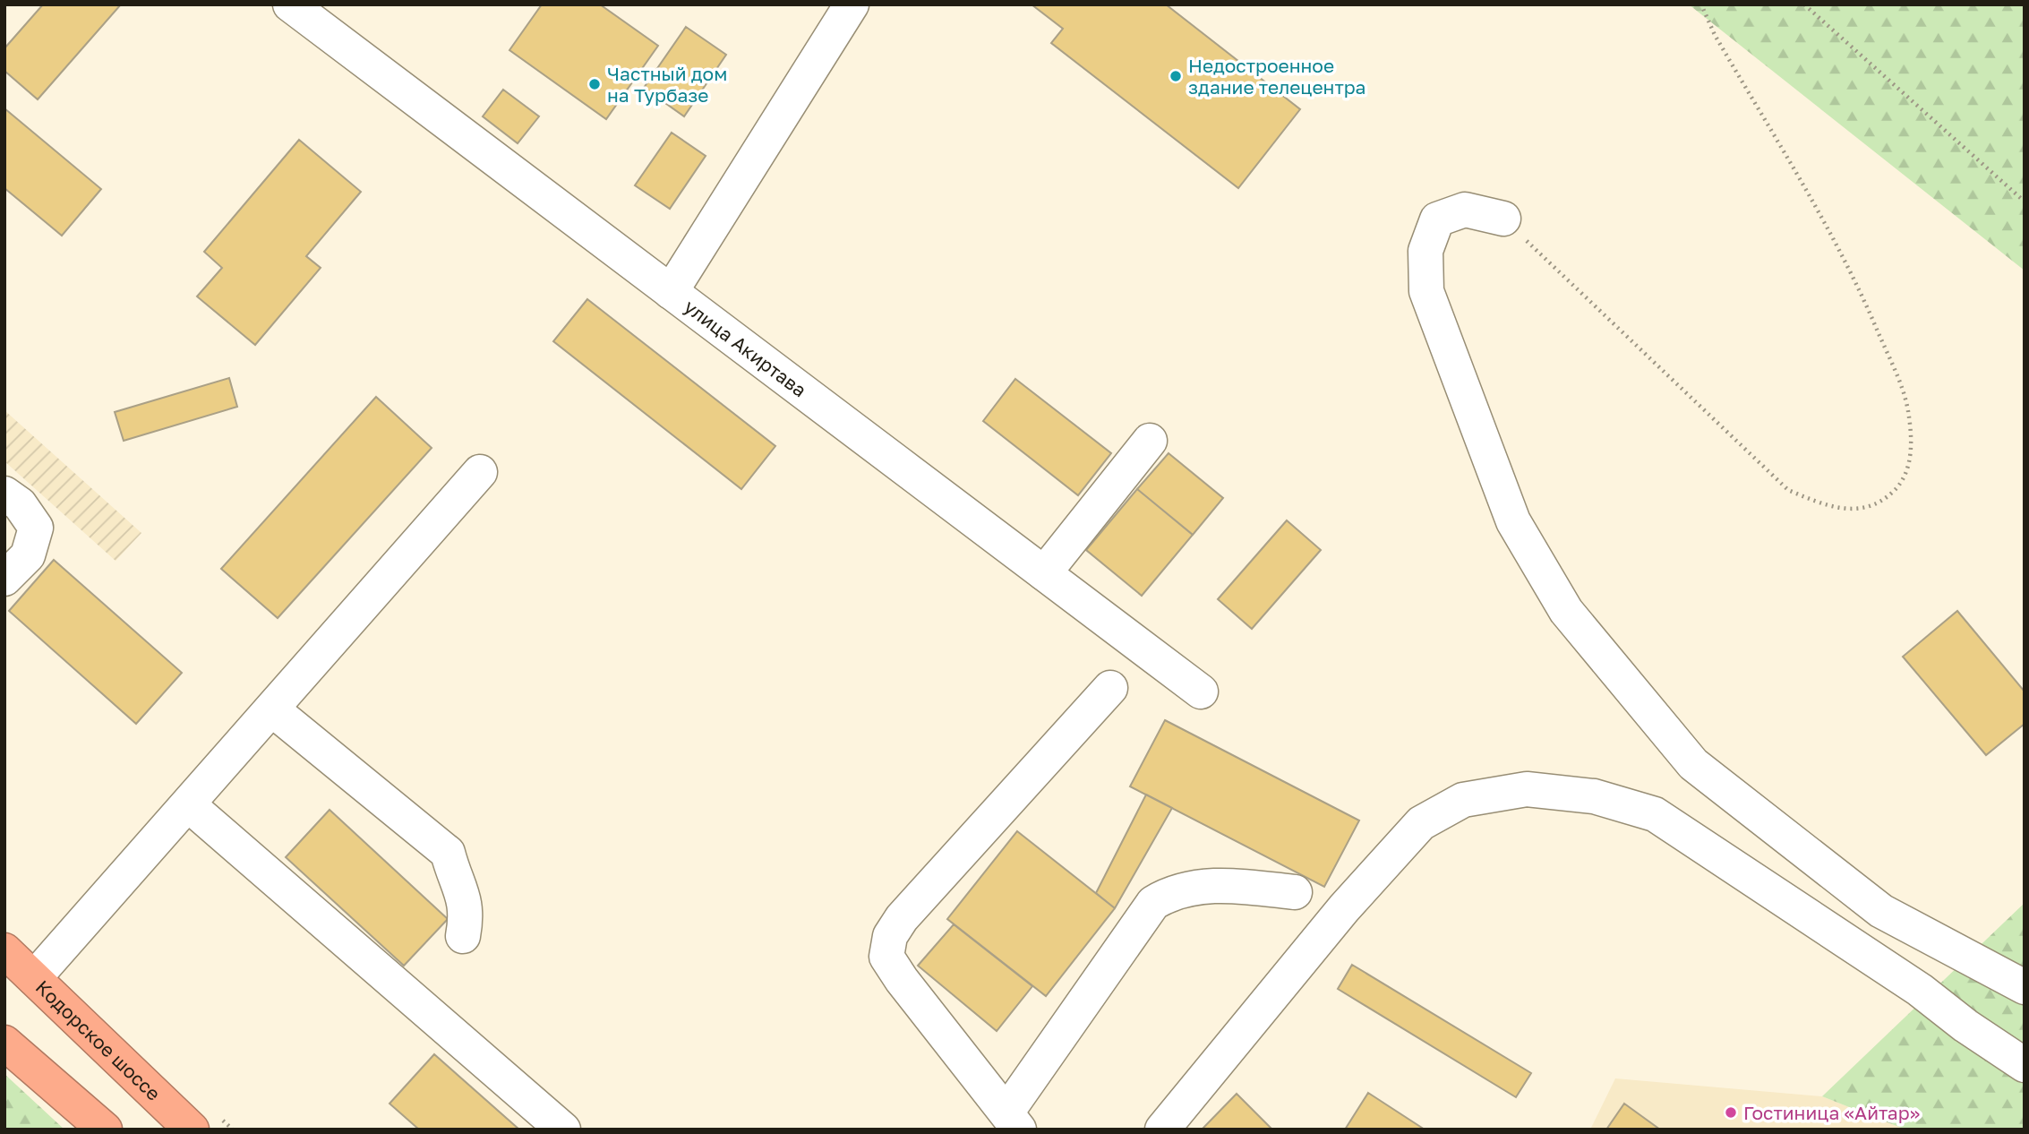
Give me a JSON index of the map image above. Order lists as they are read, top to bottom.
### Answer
{
  "streets": {
    "highway": ["Кодорское шоссе"],
    "street": ["улица Акиртава"]
  },
  "places": ["Недостроенное здание телецентра", "Частный дом на Турбазе", "Гостиница «Айтар»"]
}
